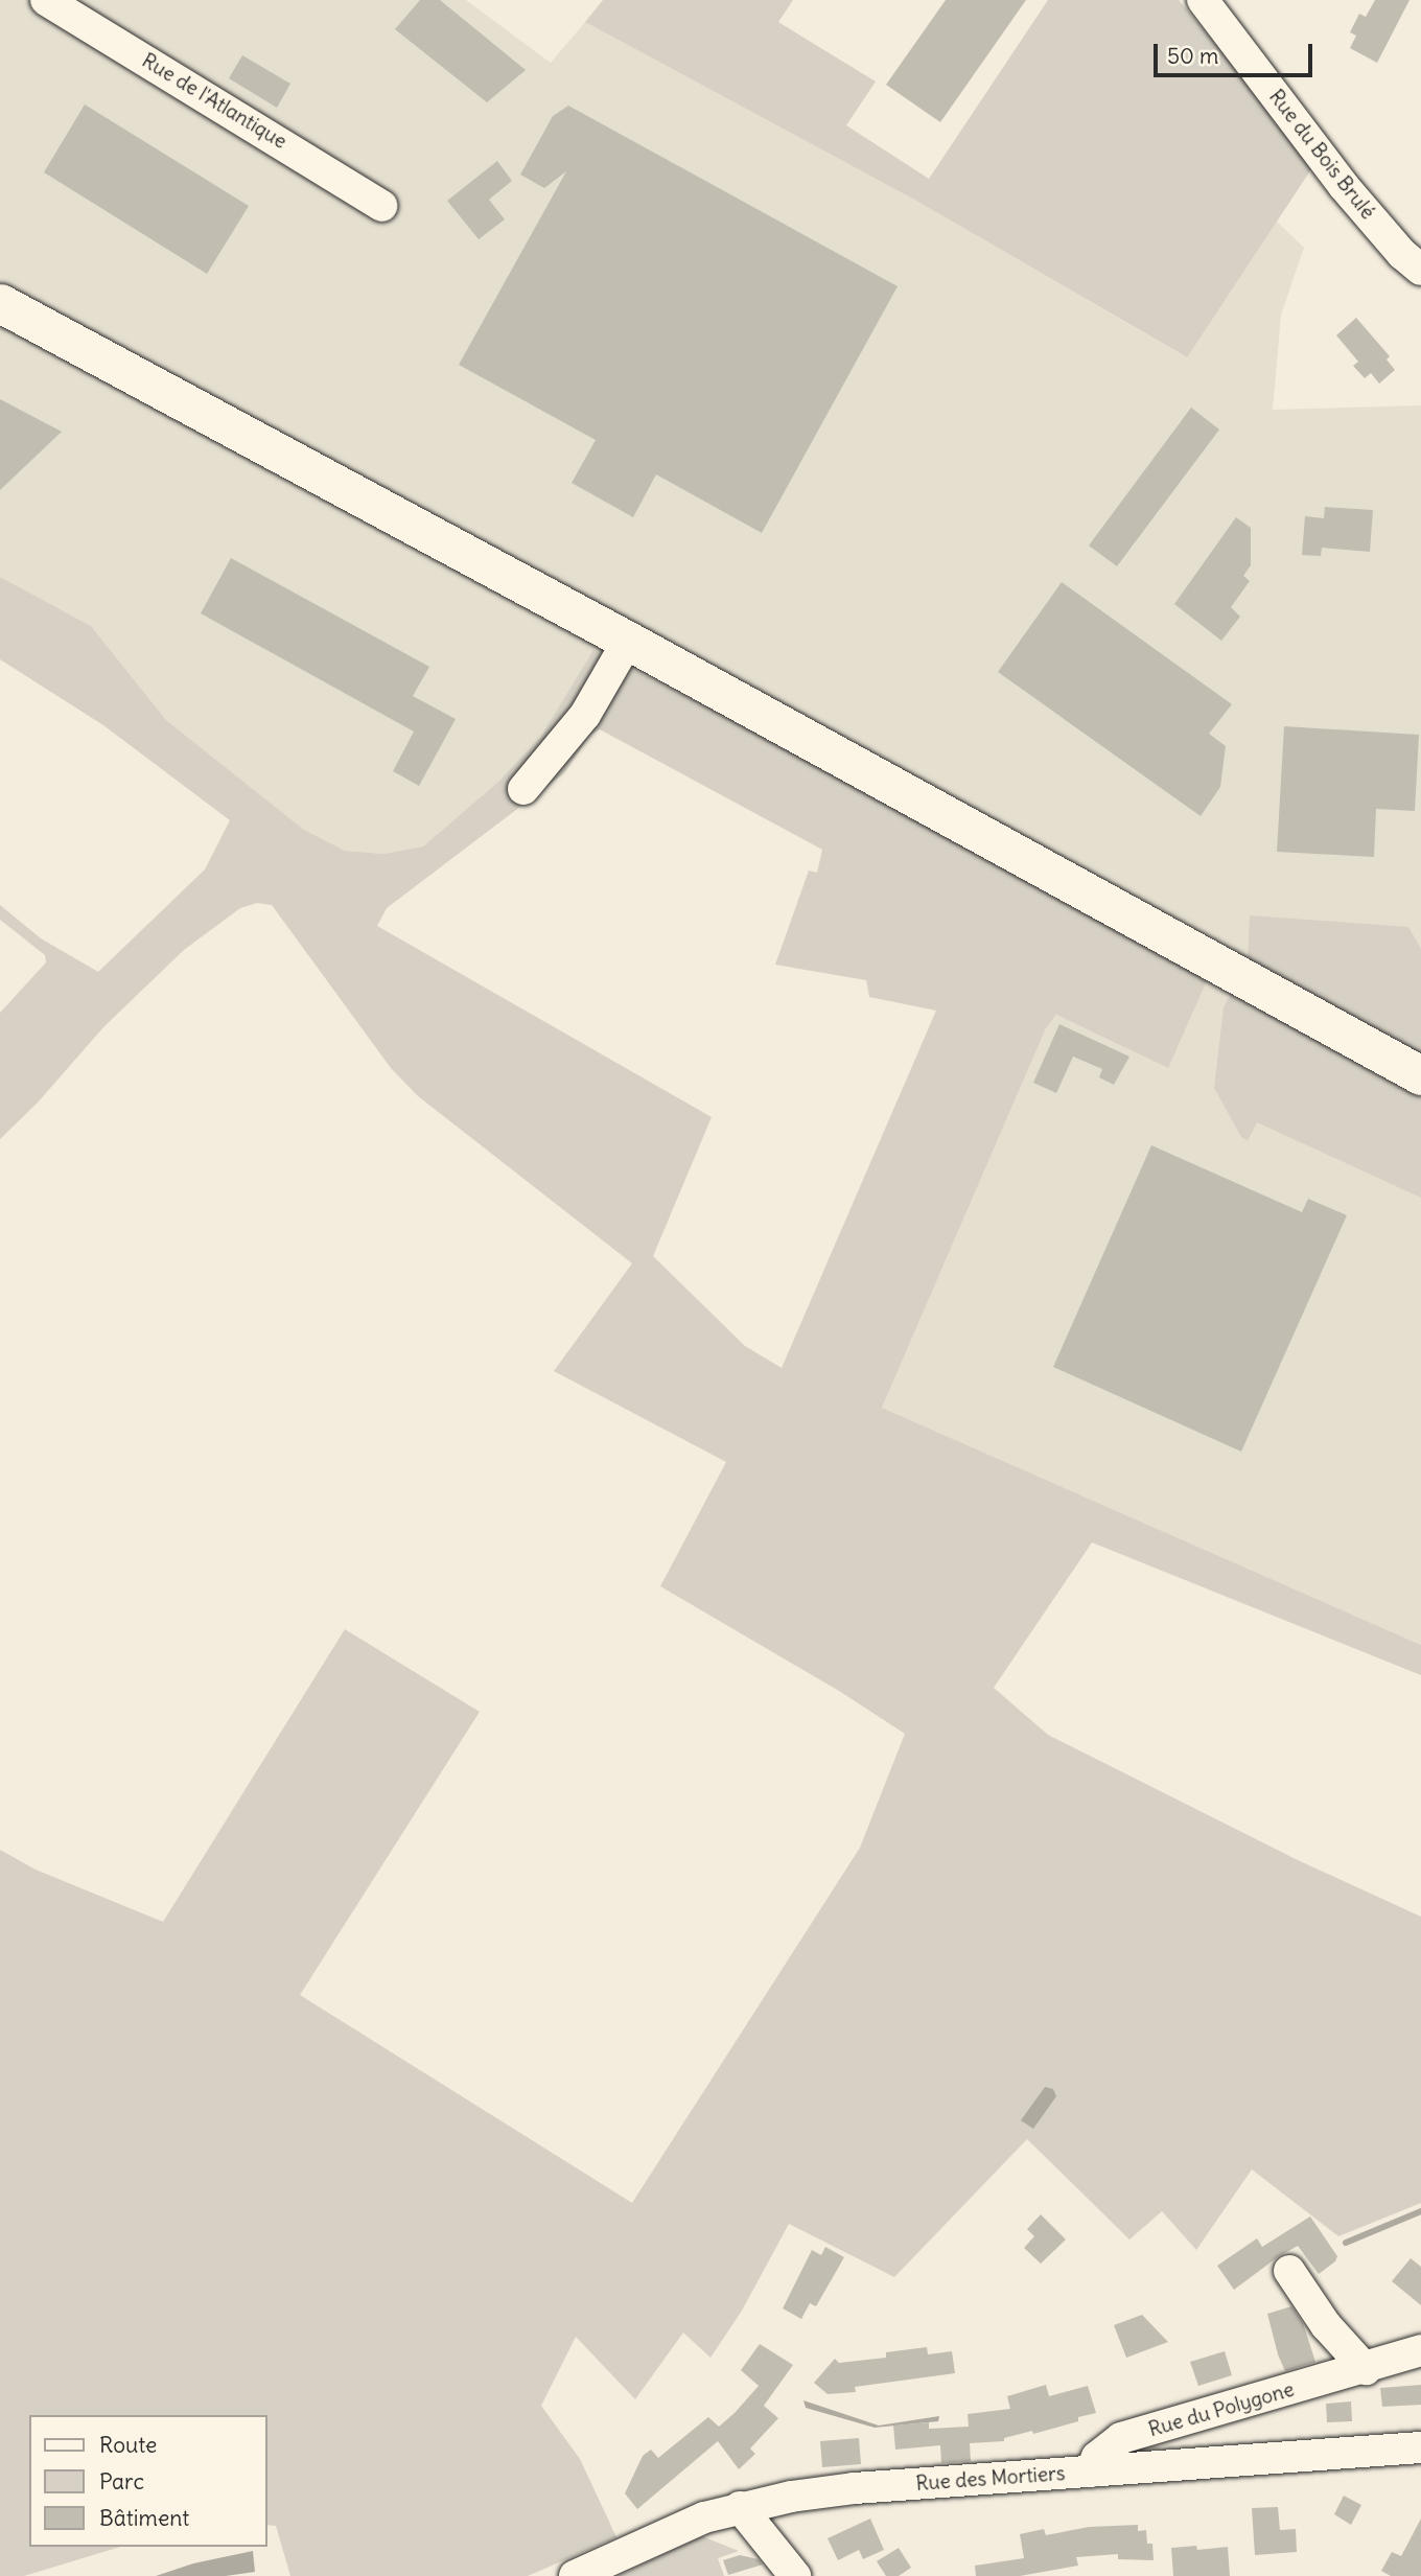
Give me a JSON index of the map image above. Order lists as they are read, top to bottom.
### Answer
{
  "streets": {
    "street": [
      "Rue de l'Atlantique",
      "Rue du Bois Brulé",
      "Rue du Polygone",
      "Rue des Mortiers"
    ]
  },
  "crossings": [
    ["Rue du Polygone", "Rue des Mortiers"]
  ],
  "legend": ["Route", "Parc", "Bâtiment"],
  "scale_bar": "50 m"
}
